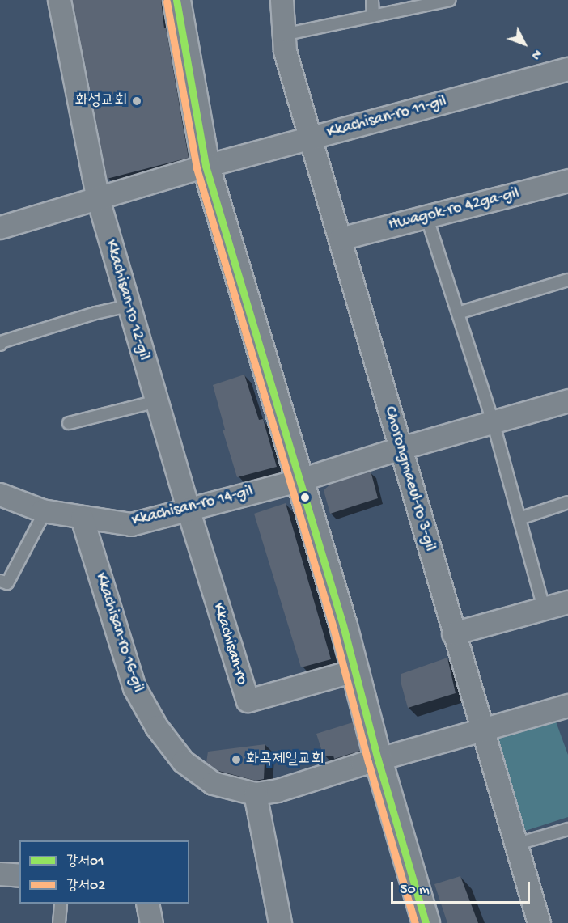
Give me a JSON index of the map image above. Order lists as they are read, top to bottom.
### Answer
{
  "streets": {
    "street": [
      "Kkachisan-ro 11-gil",
      "Hwagok-ro 42ga-gil",
      "Kkachisan-ro 12-gil",
      "Chorongmaeul-ro 3-gil",
      "Kkachisan-ro 14-gil",
      "Kkachisan-ro 16-gil",
      "Kkachisan-ro"
    ]
  },
  "crossings": [
    ["Kkachisan-ro 11-gil", "Chorongmaeul-ro 3-gil"],
    ["Hwagok-ro 42ga-gil", "Chorongmaeul-ro 3-gil"],
    ["Kkachisan-ro 12-gil", "Kkachisan-ro 14-gil"],
    ["Kkachisan-ro 12-gil", "Kkachisan-ro"],
    ["Chorongmaeul-ro 3-gil", "Kkachisan-ro 14-gil"],
    ["Chorongmaeul-ro 3-gil", "Kkachisan-ro 16-gil"],
    ["Kkachisan-ro 14-gil", "Kkachisan-ro 16-gil"],
    ["Kkachisan-ro 14-gil", "Kkachisan-ro"]
  ],
  "places": ["화성교회", "화곡제일교회"],
  "lines": ["transit line 강서01", "transit line 강서02"],
  "legend": ["강서01", "강서02"],
  "scale_bar": "50 m",
  "north": "bottom right"
}
